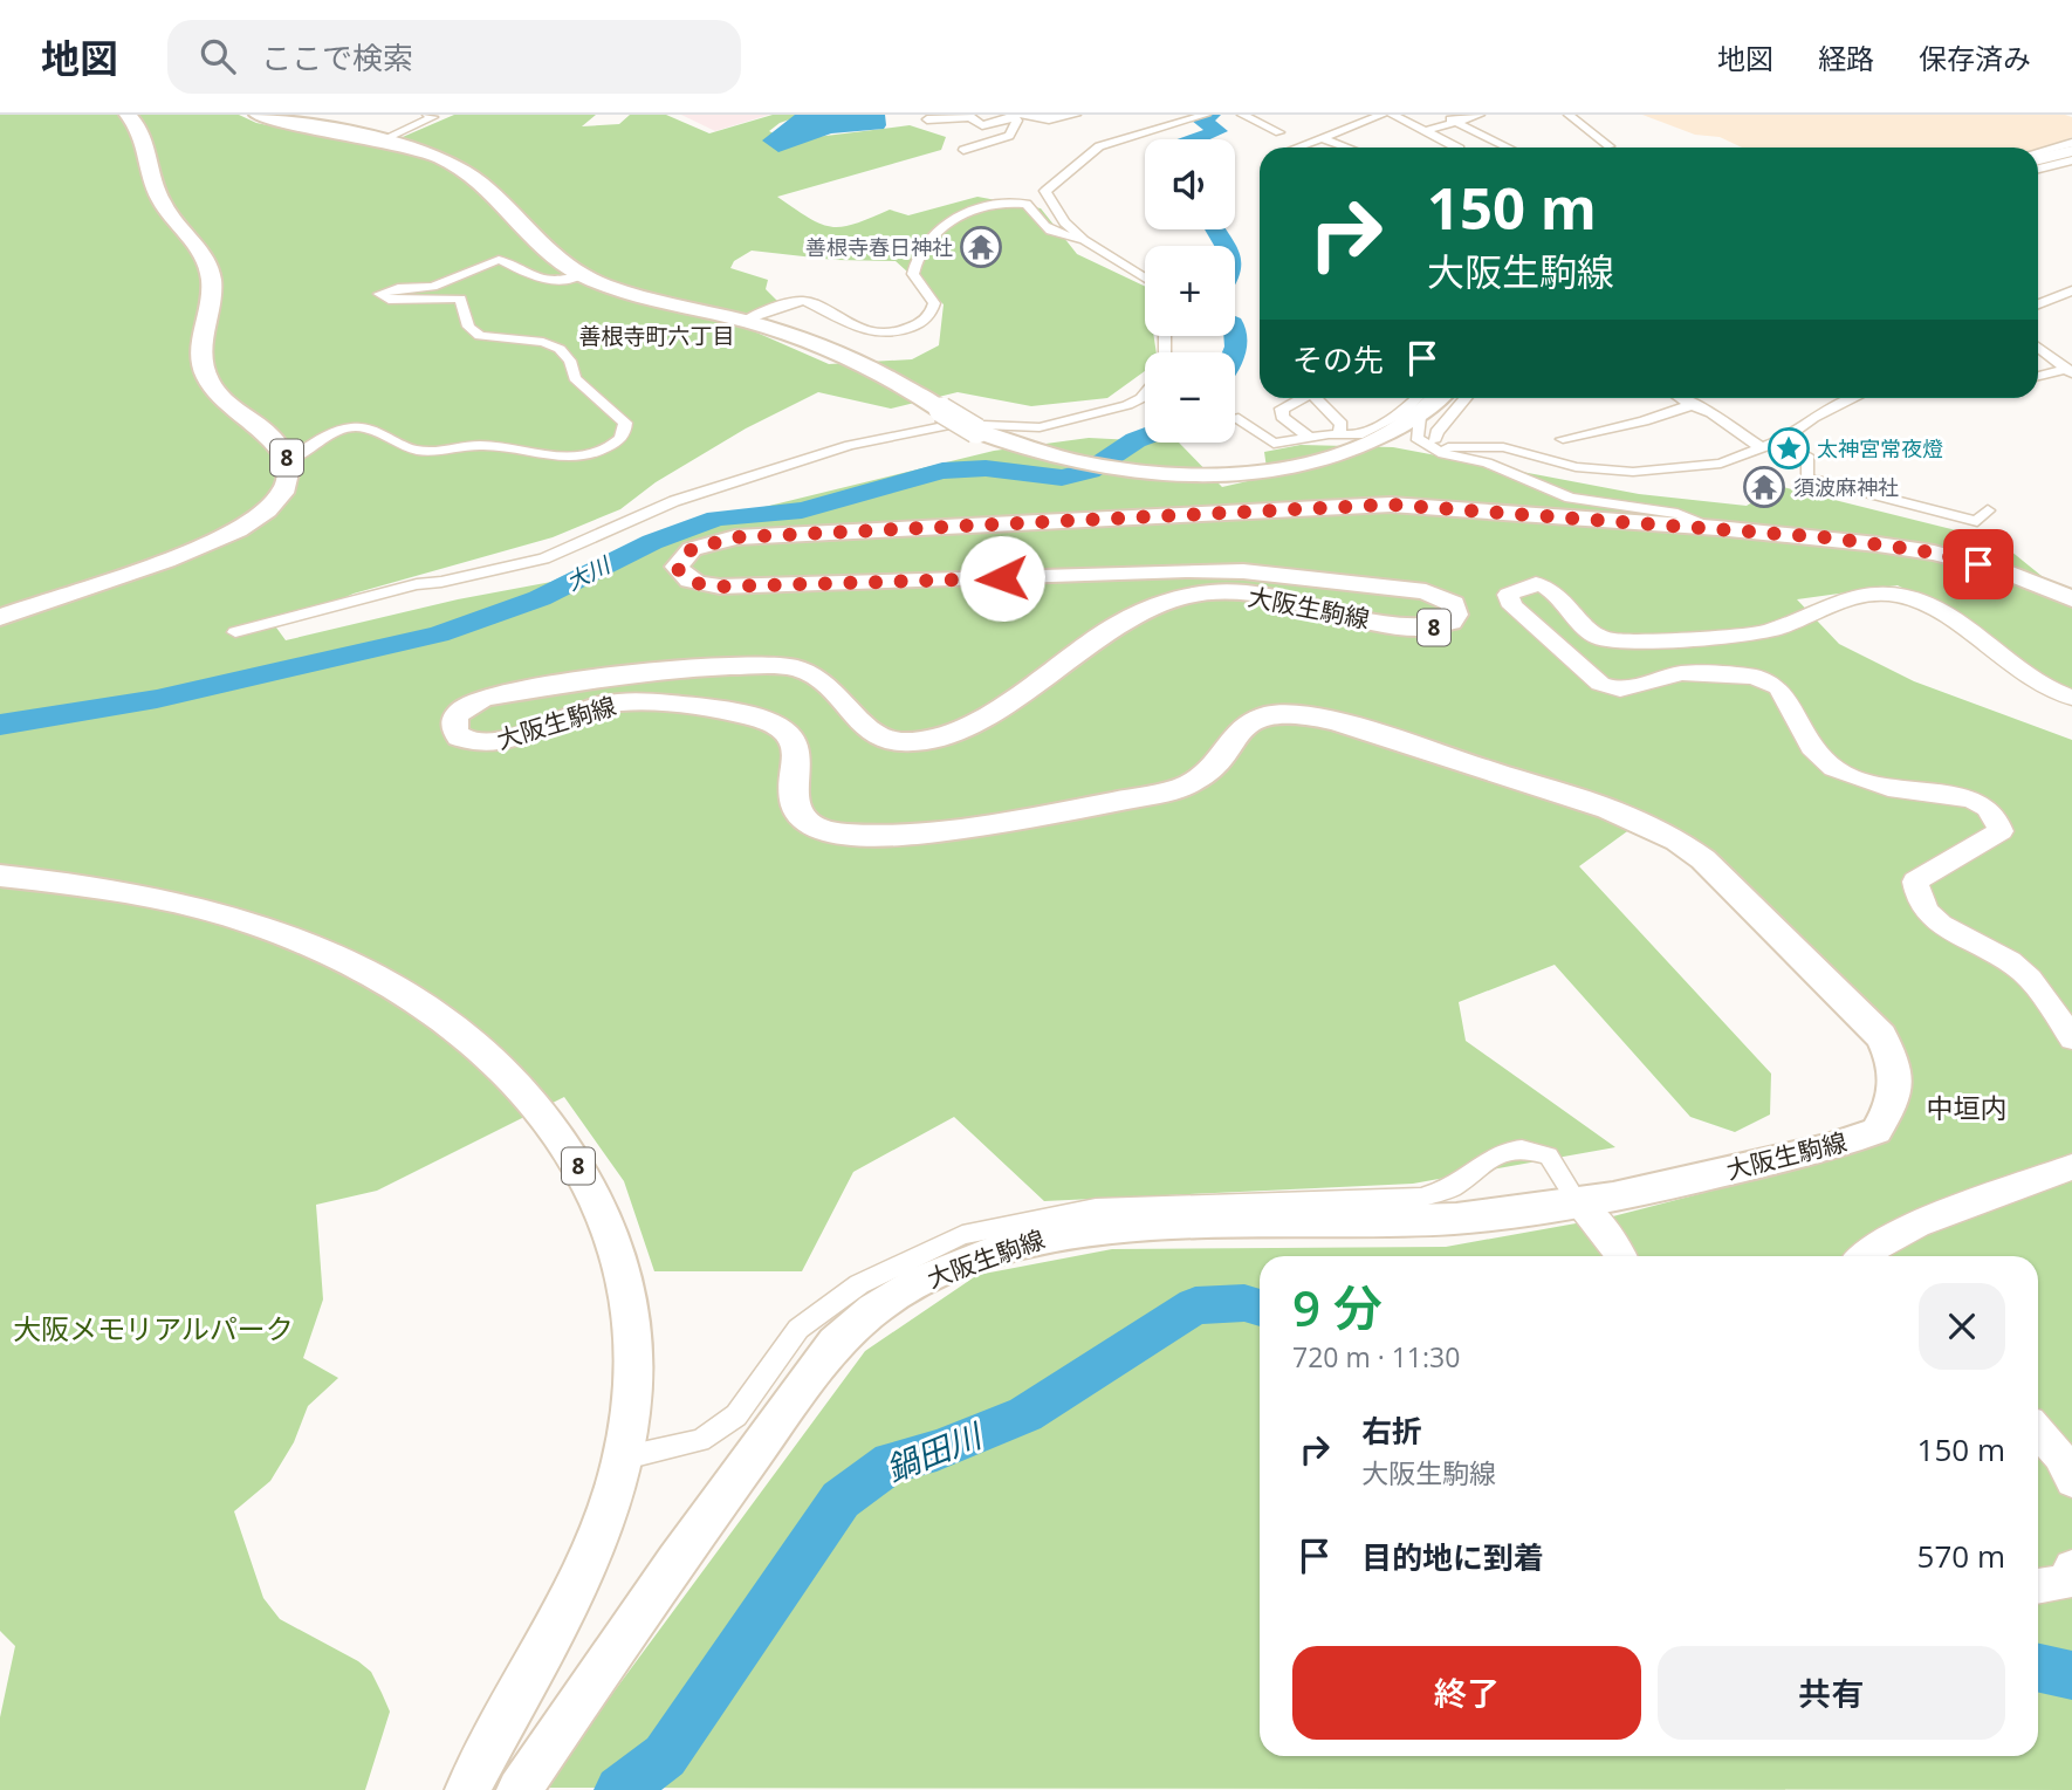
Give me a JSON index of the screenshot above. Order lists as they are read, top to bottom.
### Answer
{
  "streets": {
    "main road": ["8", "大阪生駒線"]
  },
  "districts": ["善根寺町六丁目", "中垣内"],
  "water": ["大川", "鍋田川"],
  "parks": ["大阪メモリアルパーク"],
  "places": {
    "temple": ["善根寺春日神社", "須波麻神社"],
    "place": ["太神宮常夜燈"]
  },
  "page": {
    "header": "地図",
    "search": "ここで検索",
    "nav": ["地図", "経路", "保存済み"],
    "map_buttons": ["+", "−"],
    "turn": ["150 m", "大阪生駒線"],
    "then": "その先",
    "heading": ["9 分", "720 m · 11:30"],
    "list": [
      {
        "name": "右折",
        "note": "大阪生駒線",
        "value": "150 m"
      },
      {
        "name": "目的地に到着",
        "value": "570 m"
      }
    ],
    "buttons": ["終了", "共有"]
  }
}
